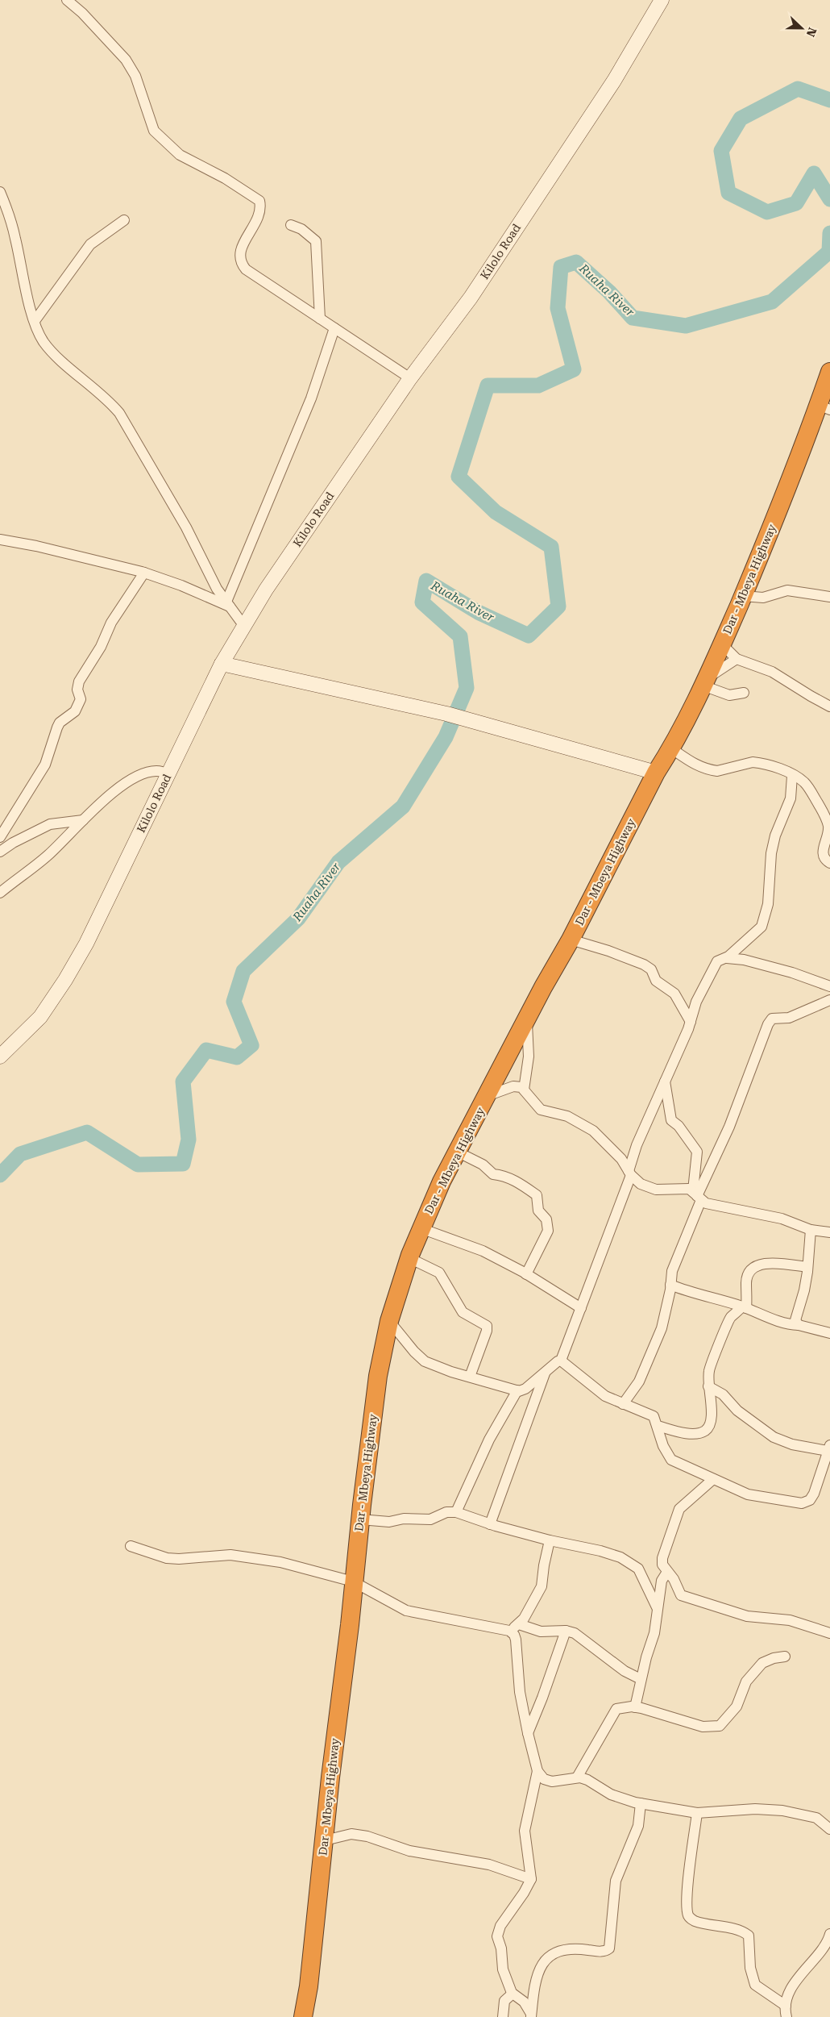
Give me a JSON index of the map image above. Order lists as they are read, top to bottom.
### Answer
{
  "streets": {
    "highway": ["Dar - Mbeya Highway"],
    "main road": ["Kilolo Road"]
  },
  "water": ["Ruaha River"],
  "north": "right"
}
